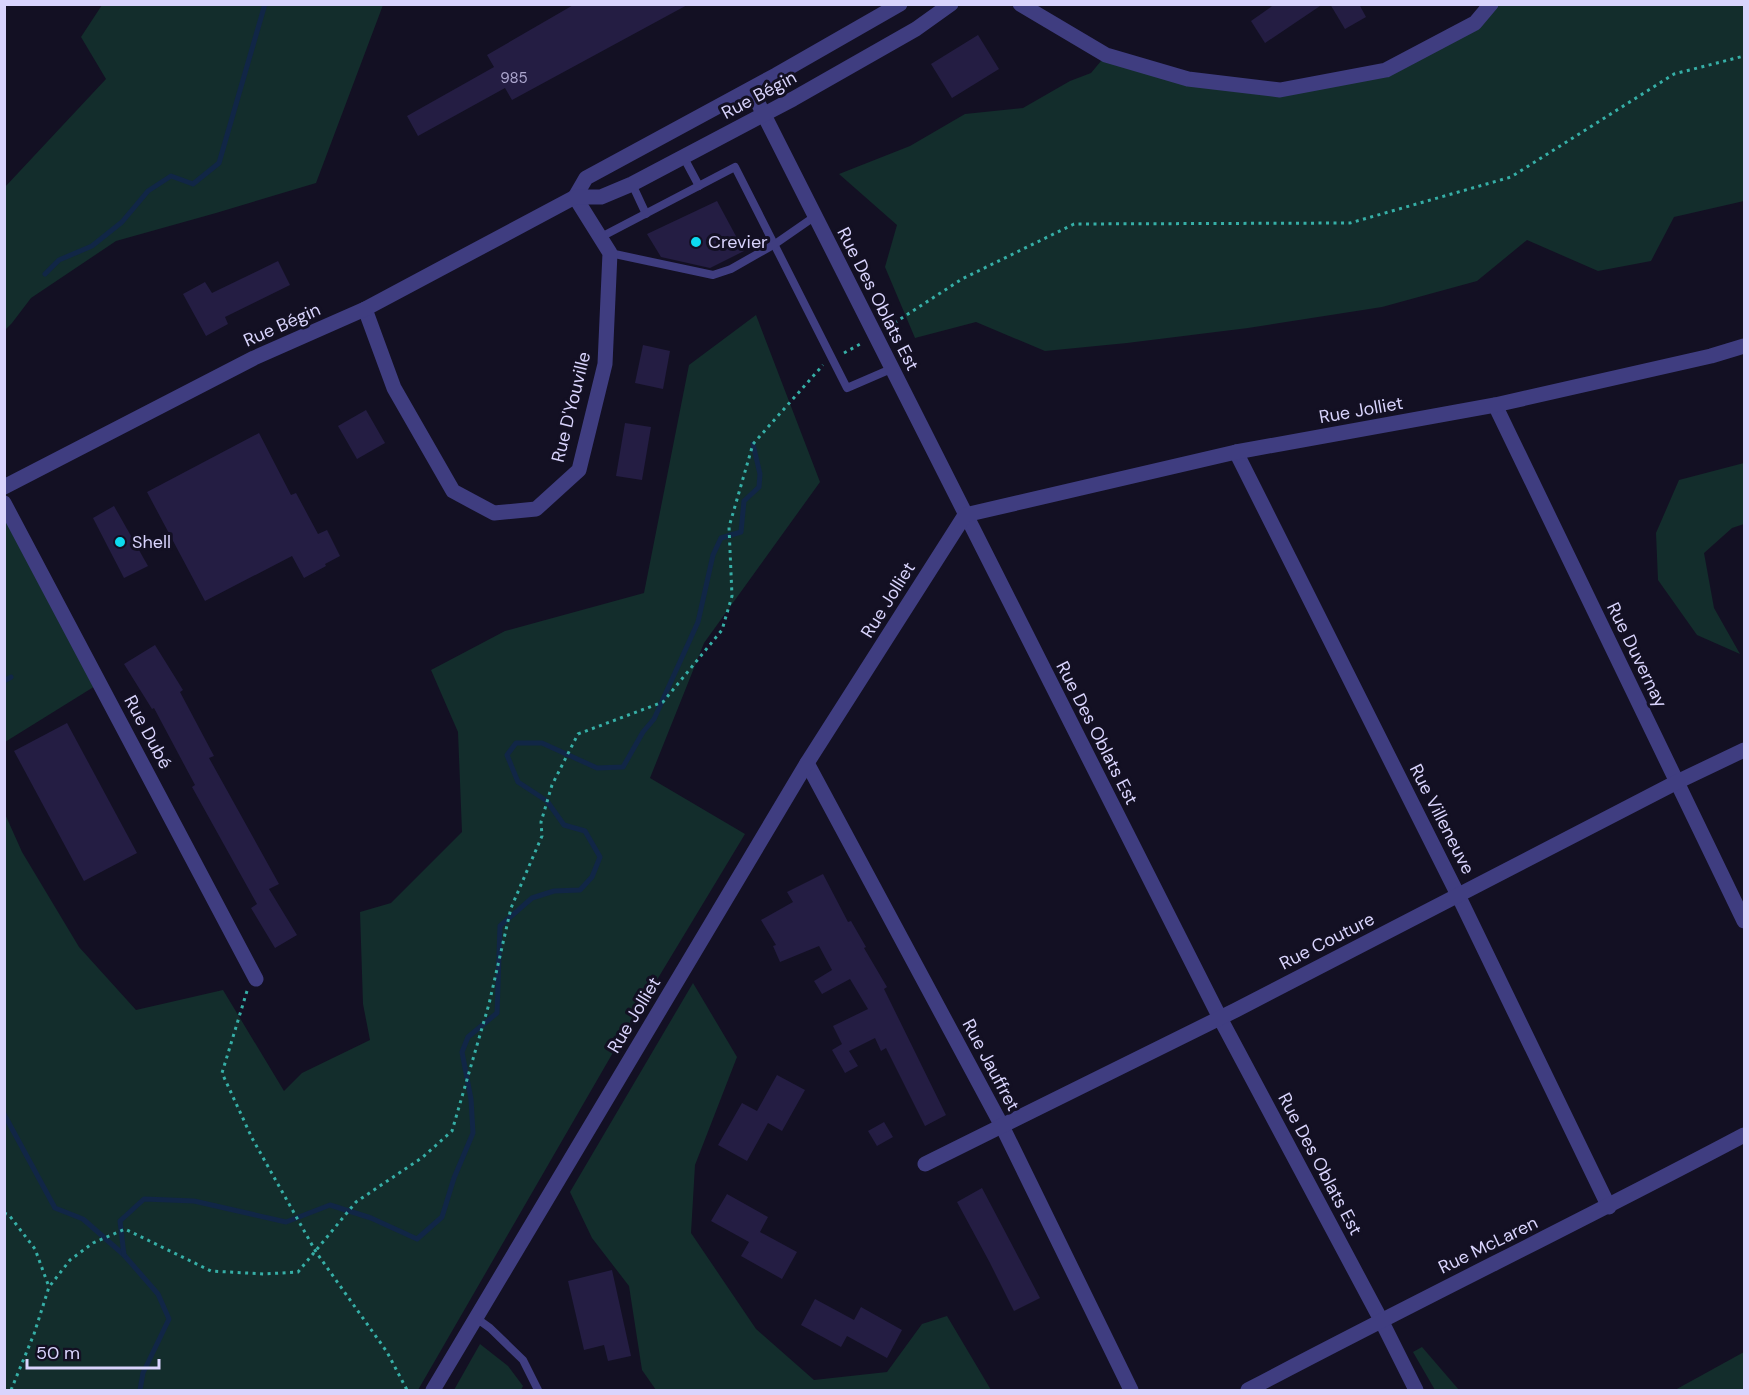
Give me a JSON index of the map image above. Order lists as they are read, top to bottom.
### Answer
{
  "streets": {
    "street": [
      "Rue Bégin",
      "Rue Des Oblats Est",
      "Rue D'Youville",
      "Rue Jolliet",
      "Rue Duvernay",
      "Rue Dubé",
      "Rue Villeneuve",
      "Rue Couture",
      "Rue Jauffret",
      "Rue McLaren"
    ]
  },
  "crossings": [
    ["Rue Bégin", "Rue Des Oblats Est"],
    ["Rue Bégin", "Rue D'Youville"],
    ["Rue Des Oblats Est", "Rue Jolliet"],
    ["Rue Des Oblats Est", "Rue Couture"],
    ["Rue Des Oblats Est", "Rue McLaren"],
    ["Rue Jolliet", "Rue Duvernay"],
    ["Rue Jolliet", "Rue Villeneuve"],
    ["Rue Jolliet", "Rue Jauffret"],
    ["Rue Duvernay", "Rue Couture"],
    ["Rue Villeneuve", "Rue Couture"],
    ["Rue Villeneuve", "Rue McLaren"],
    ["Rue Couture", "Rue Jauffret"]
  ],
  "places": ["Crevier", "Shell"],
  "house_numbers": ["985"],
  "scale_bar": "50 m"
}
